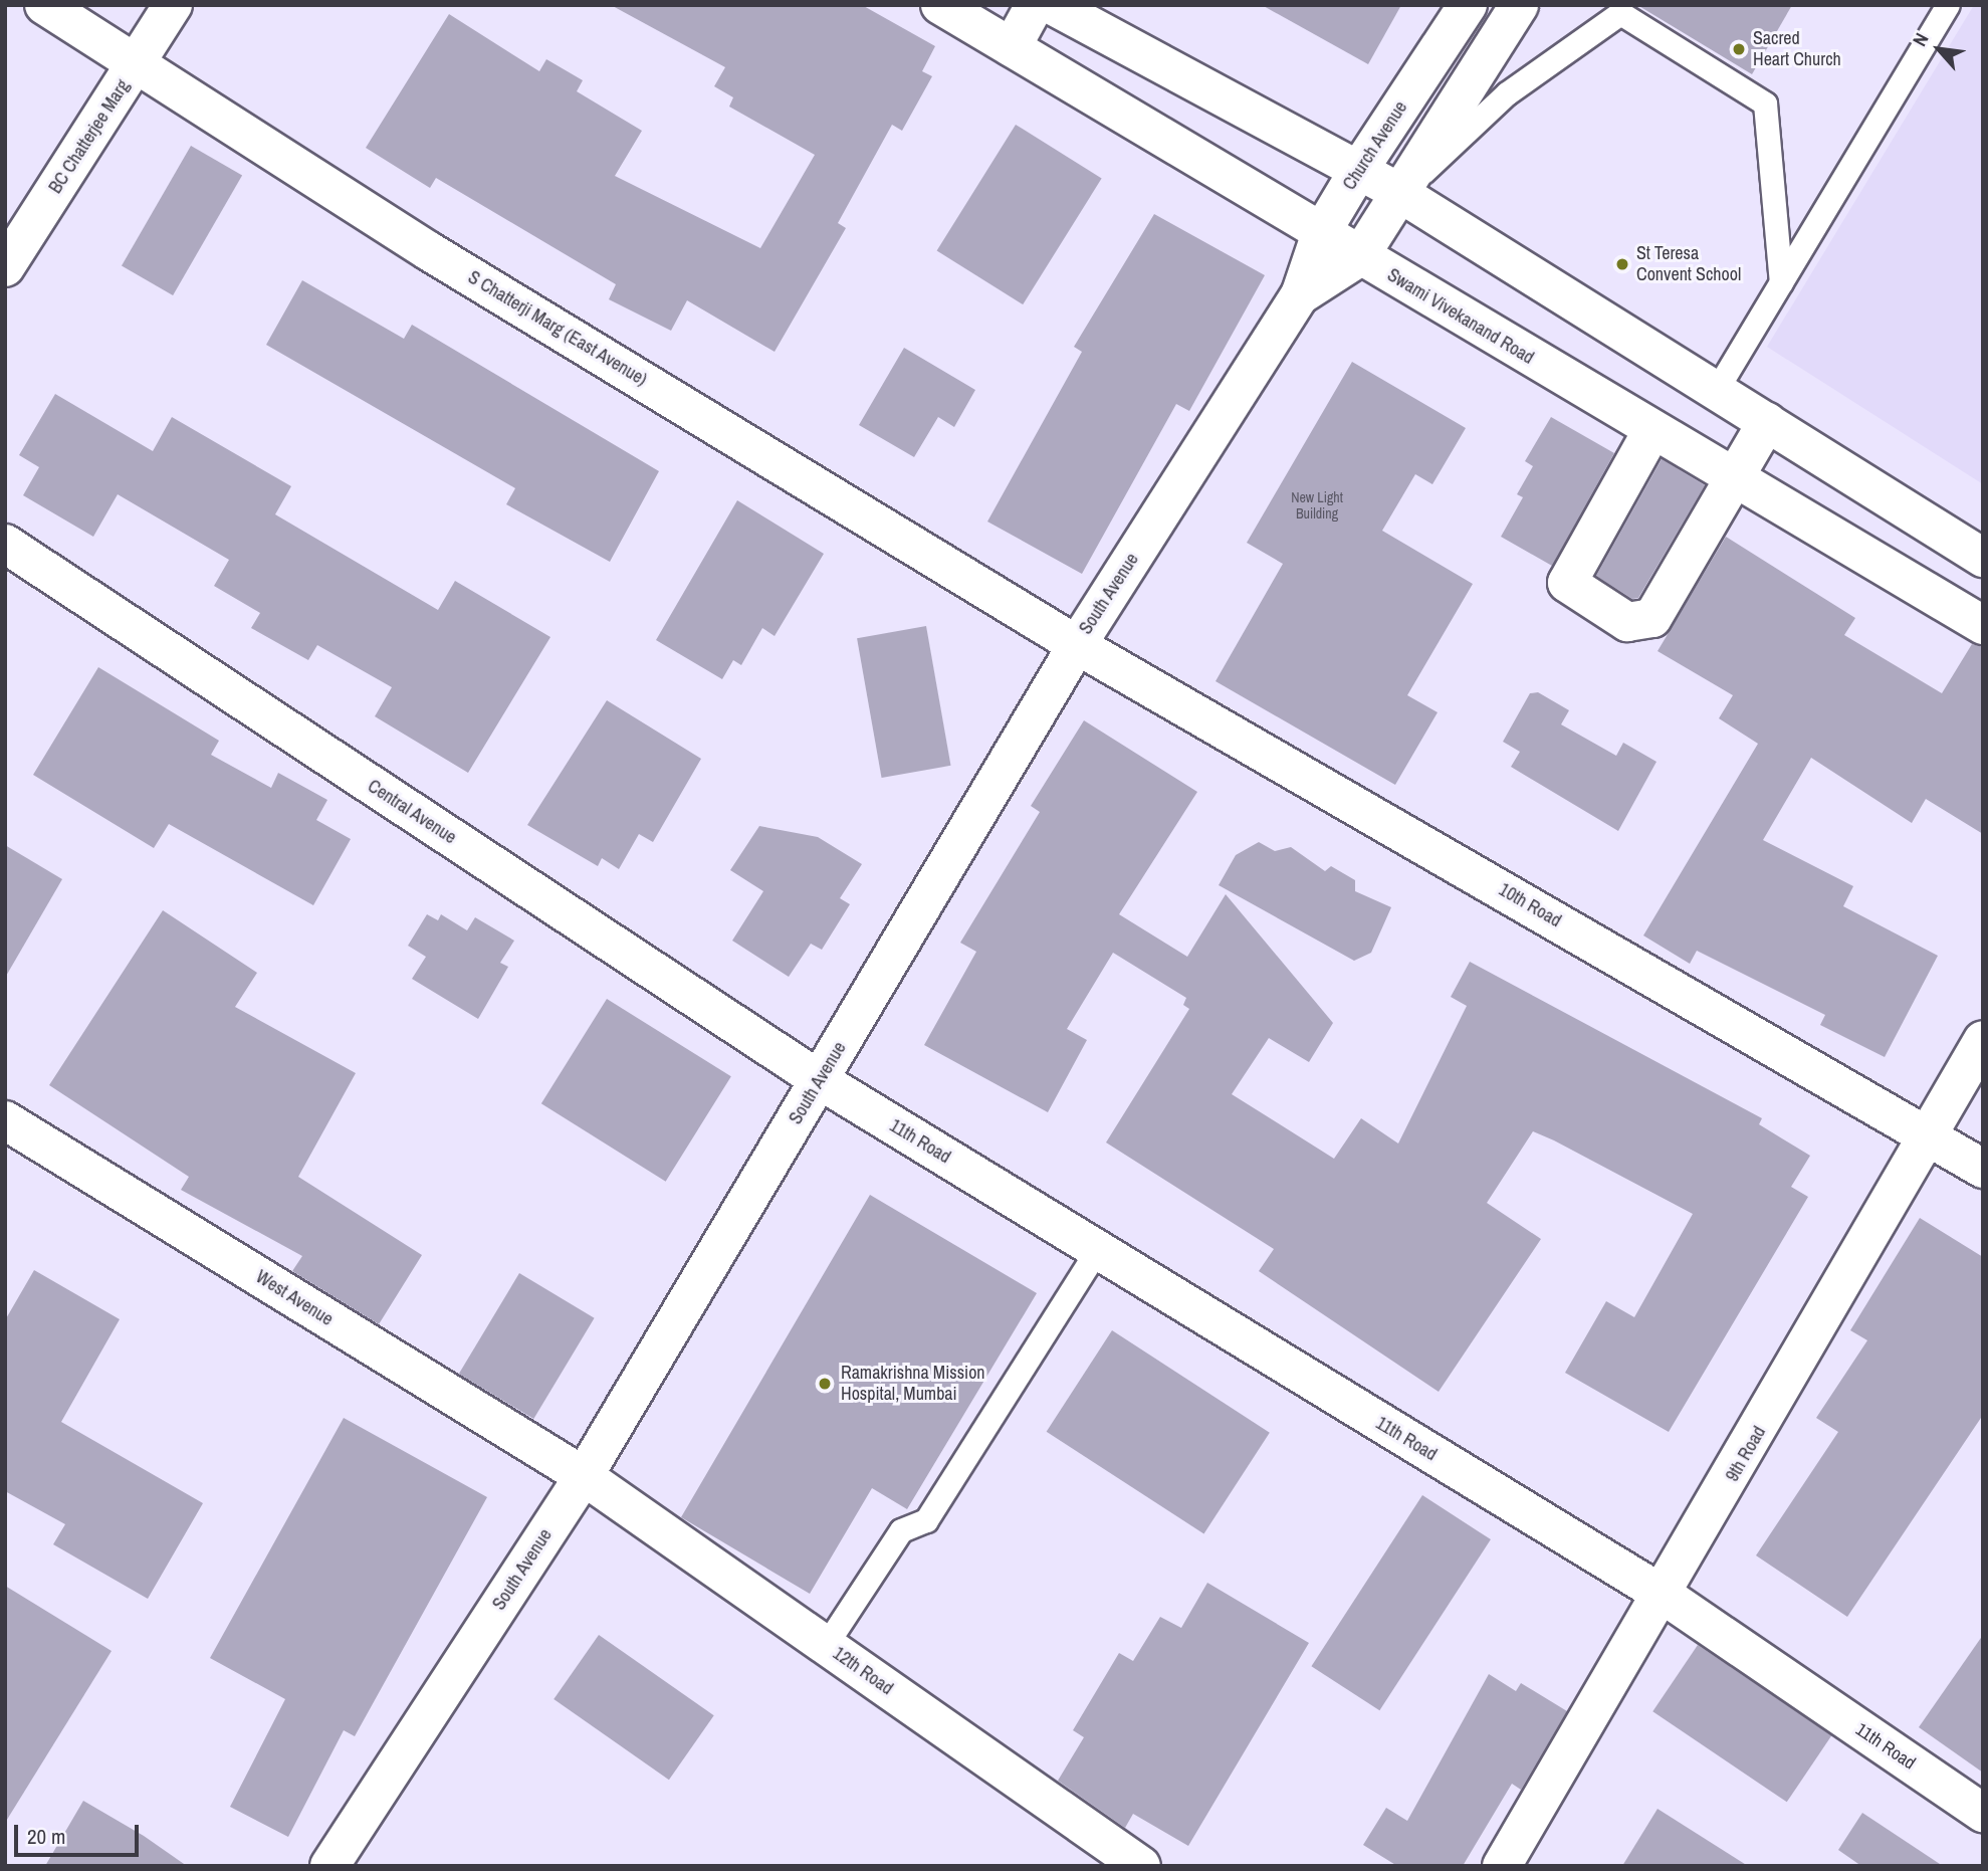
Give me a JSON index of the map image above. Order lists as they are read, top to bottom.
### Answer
{
  "streets": {
    "street": [
      "BC Chatterjee Marg",
      "Church Avenue",
      "Swami Vivekanand Road",
      "S Chatterji Marg (East Avenue)",
      "South Avenue",
      "Central Avenue",
      "10th Road",
      "11th Road",
      "West Avenue",
      "9th Road",
      "12th Road"
    ]
  },
  "crossings": [
    ["BC Chatterjee Marg", "S Chatterji Marg (East Avenue)"],
    ["Church Avenue", "Swami Vivekanand Road"],
    ["Church Avenue", "South Avenue"],
    ["S Chatterji Marg (East Avenue)", "South Avenue"],
    ["S Chatterji Marg (East Avenue)", "10th Road"],
    ["South Avenue", "Central Avenue"],
    ["South Avenue", "10th Road"],
    ["South Avenue", "11th Road"],
    ["South Avenue", "West Avenue"],
    ["South Avenue", "12th Road"],
    ["Central Avenue", "11th Road"],
    ["10th Road", "9th Road"],
    ["11th Road", "9th Road"],
    ["West Avenue", "12th Road"]
  ],
  "places": ["Sacred Heart Church", "St Teresa Convent School", "Ramakrishna Mission Hospital, Mumbai"],
  "house_numbers": ["New Light Building"],
  "scale_bar": "20 m",
  "north": "top left"
}
